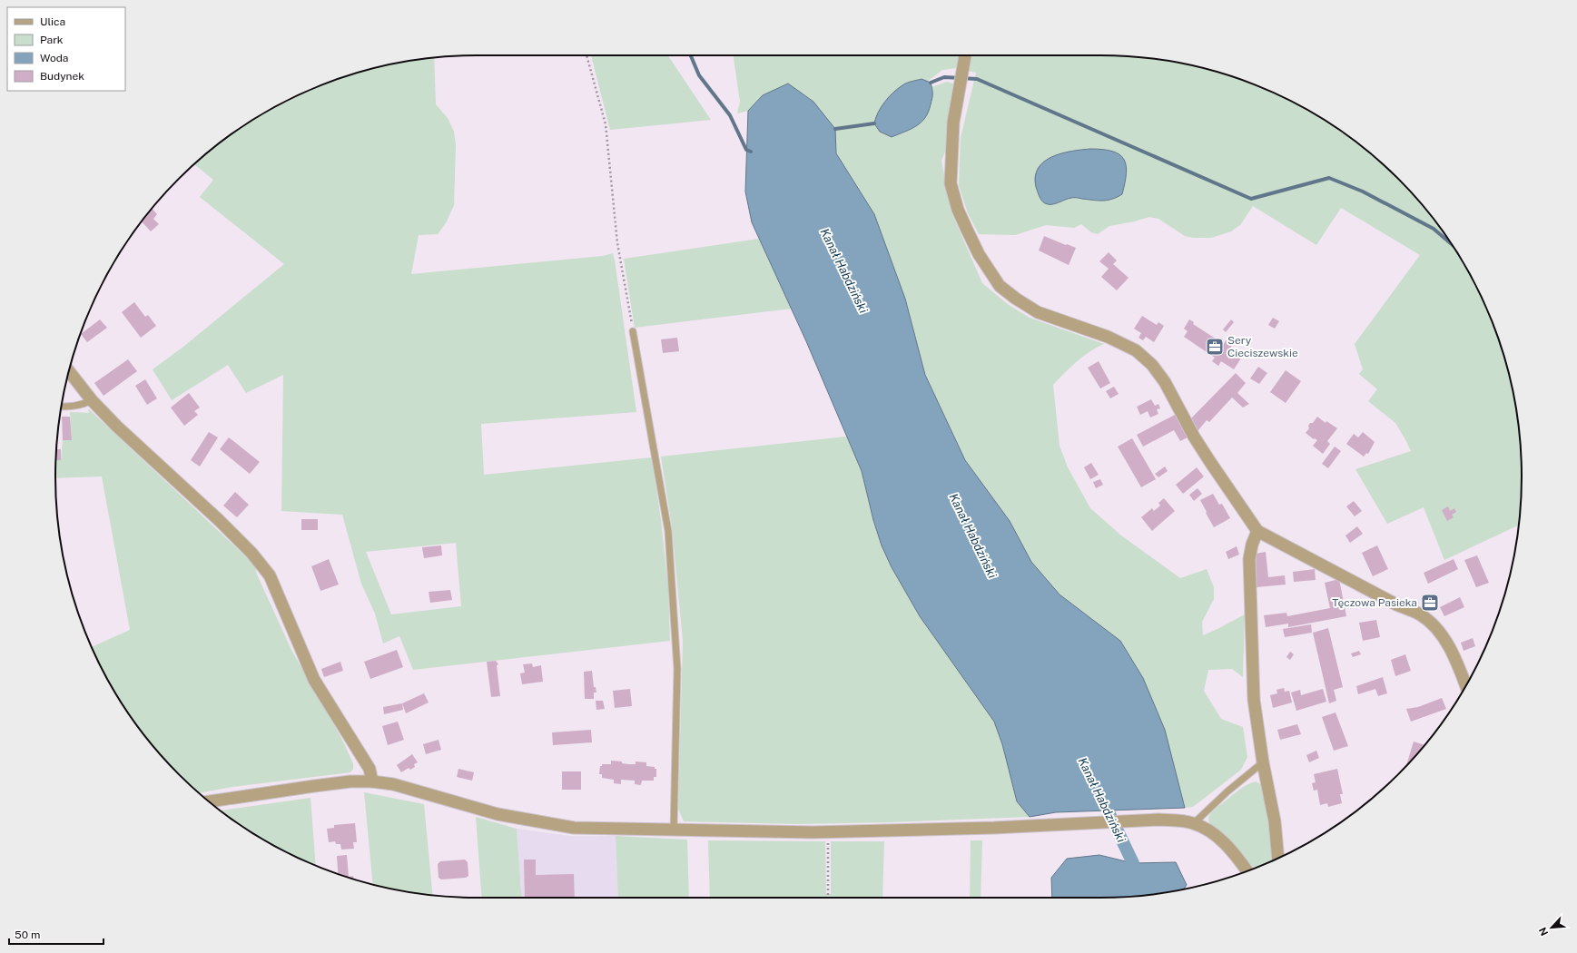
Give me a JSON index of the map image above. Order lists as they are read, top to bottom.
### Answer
{
  "water": ["Kanał Habdziński"],
  "places": {
    "office": ["Sery Cieciszewskie", "Tęczowa Pasieka"]
  },
  "legend": [
    "Ulica",
    "Park",
    "Woda",
    "Budynek"
  ],
  "scale_bar": "50 m",
  "north": "bottom left"
}
